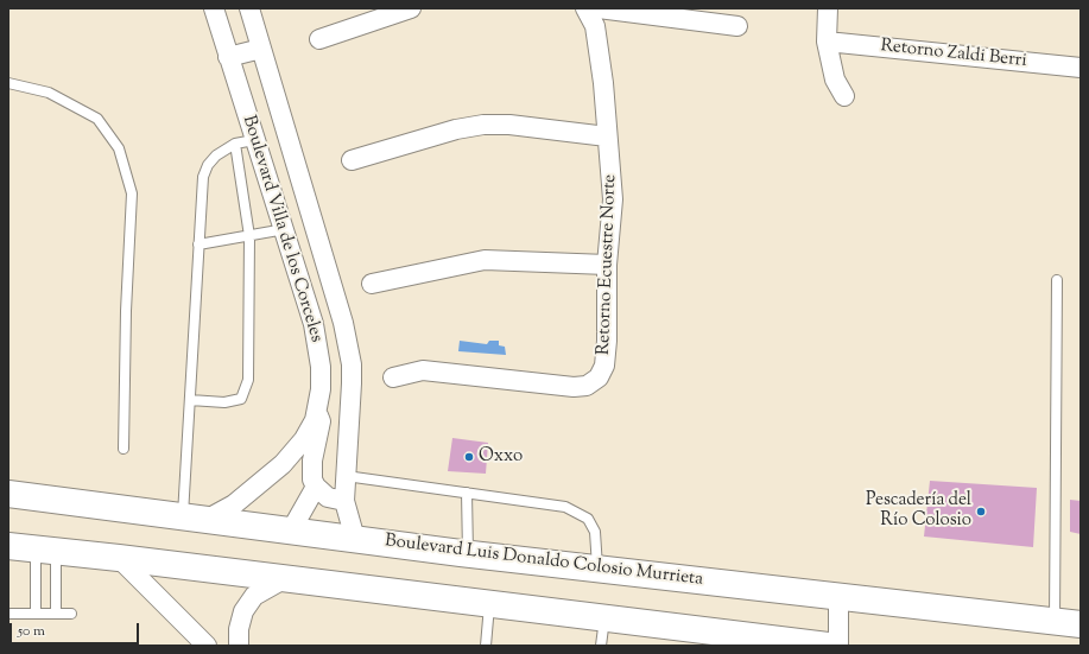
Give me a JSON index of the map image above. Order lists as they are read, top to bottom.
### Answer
{
  "streets": {
    "main road": ["Boulevard Luis Donaldo Colosio Murrieta"],
    "street": ["Retorno Zaldi Berri", "Boulevard Villa de los Corceles", "Retorno Ecuestre Norte"]
  },
  "crossings": [
    ["Boulevard Villa de los Corceles", "Boulevard Luis Donaldo Colosio Murrieta"]
  ],
  "places": ["Oxxo", "Pescadería del Río Colosio"],
  "scale_bar": "50 m"
}
